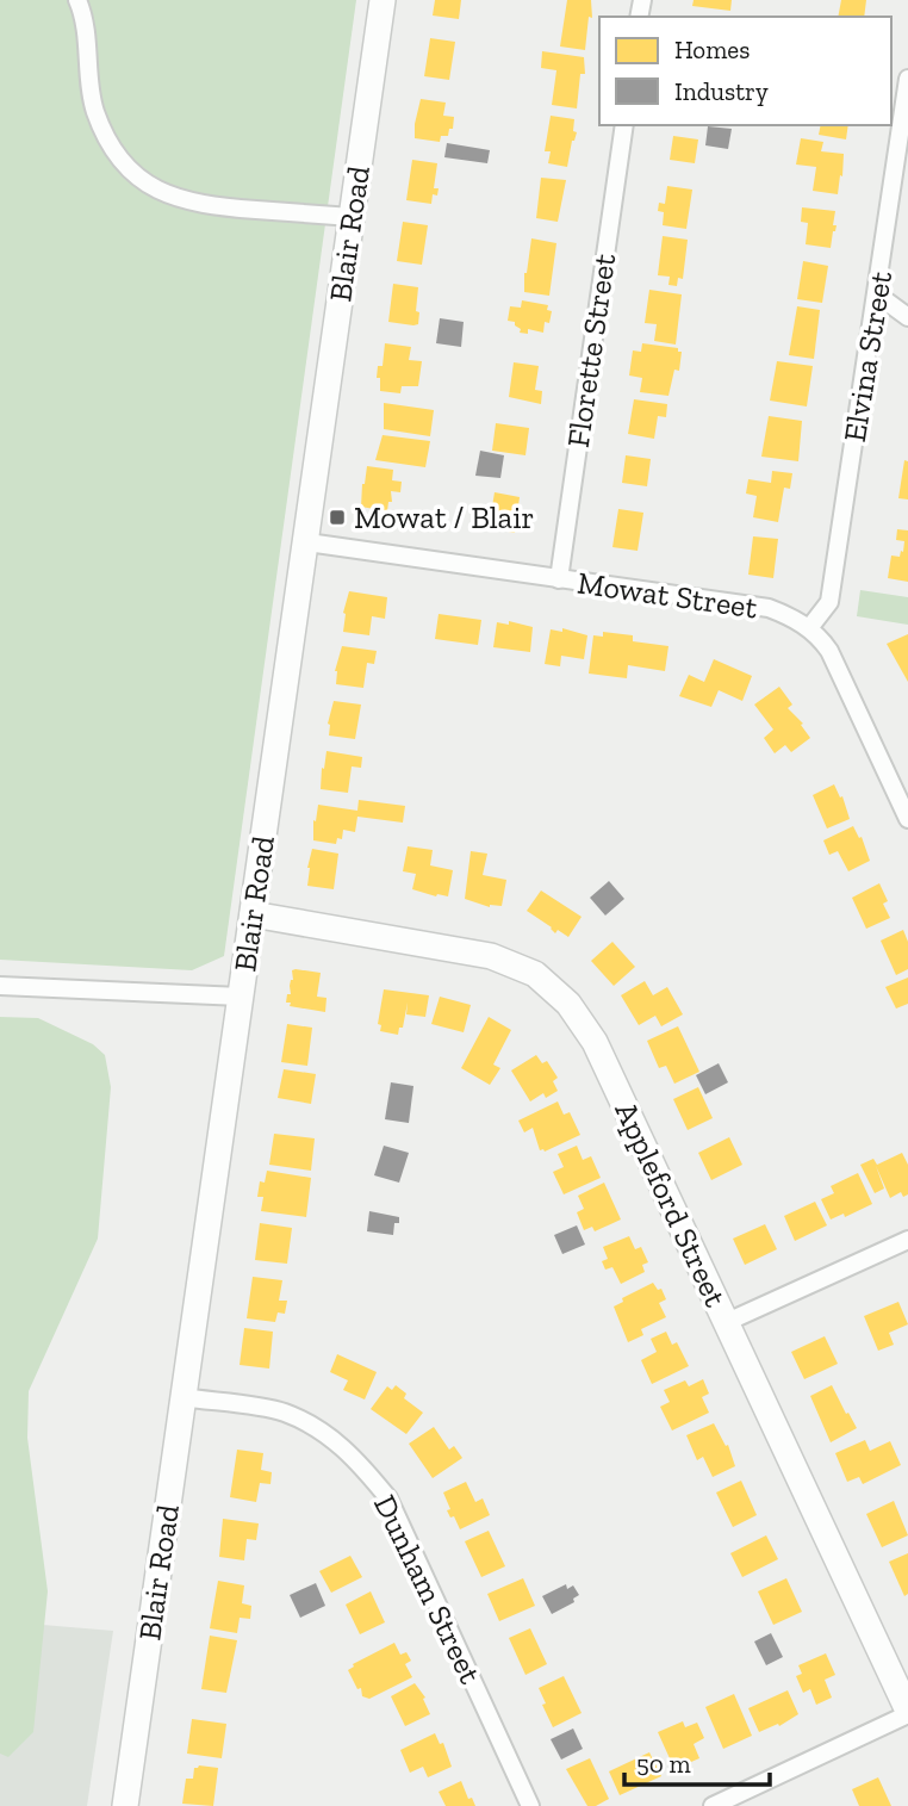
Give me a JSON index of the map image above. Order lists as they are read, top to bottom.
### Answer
{
  "streets": {
    "main road": ["Blair Road", "Appleford Street"],
    "street": [
      "Florette Street",
      "Elvina Street",
      "Mowat Street",
      "Dunham Street"
    ]
  },
  "crossings": [
    ["Blair Road", "Mowat Street"],
    ["Blair Road", "Appleford Street"],
    ["Blair Road", "Dunham Street"],
    ["Florette Street", "Mowat Street"],
    ["Elvina Street", "Mowat Street"]
  ],
  "places": {
    "transit": ["Mowat / Blair"]
  },
  "legend": ["Homes", "Industry"],
  "scale_bar": "50 m"
}
